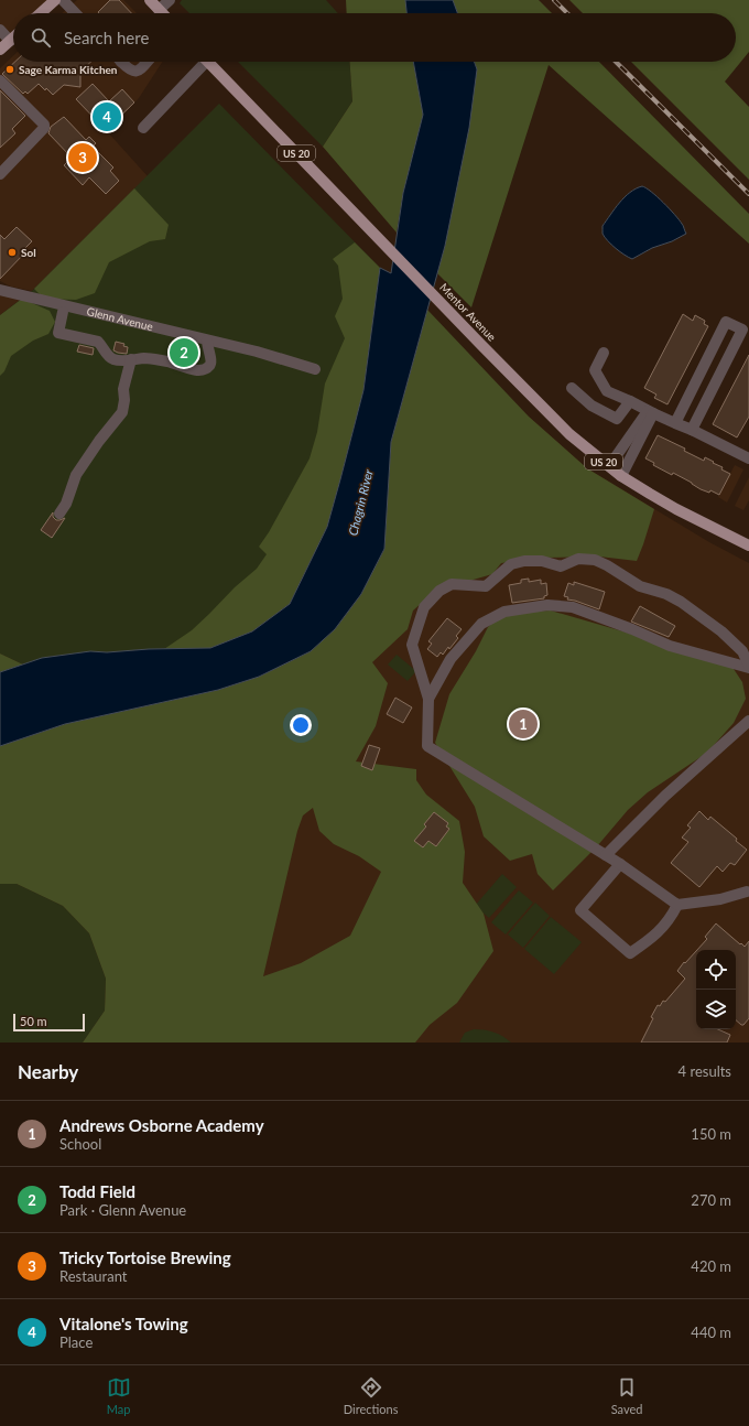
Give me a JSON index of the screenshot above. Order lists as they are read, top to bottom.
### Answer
{
  "streets": {
    "main road": ["US 20", "Mentor Avenue"],
    "street": ["Glenn Avenue"]
  },
  "water": ["Chagrin River"],
  "places": ["Sage Karma Kitchen", "Sol"],
  "scale_bar": "50 m",
  "page": {
    "search": "Search here",
    "pins": [
      "4",
      "3",
      "2",
      "1"
    ],
    "scale": "50 m",
    "heading": ["Nearby", "4 results"],
    "list": [
      {
        "mark": "1",
        "name": "Andrews Osborne Academy",
        "note": "School",
        "value": "150 m"
      },
      {
        "mark": "2",
        "name": "Todd Field",
        "note": "Park · Glenn Avenue",
        "value": "270 m"
      },
      {
        "mark": "3",
        "name": "Tricky Tortoise Brewing",
        "note": "Restaurant",
        "value": "420 m"
      },
      {
        "mark": "4",
        "name": "Vitalone's Towing",
        "note": "Place",
        "value": "440 m"
      }
    ],
    "nav": ["Map", "Directions", "Saved"]
  }
}
